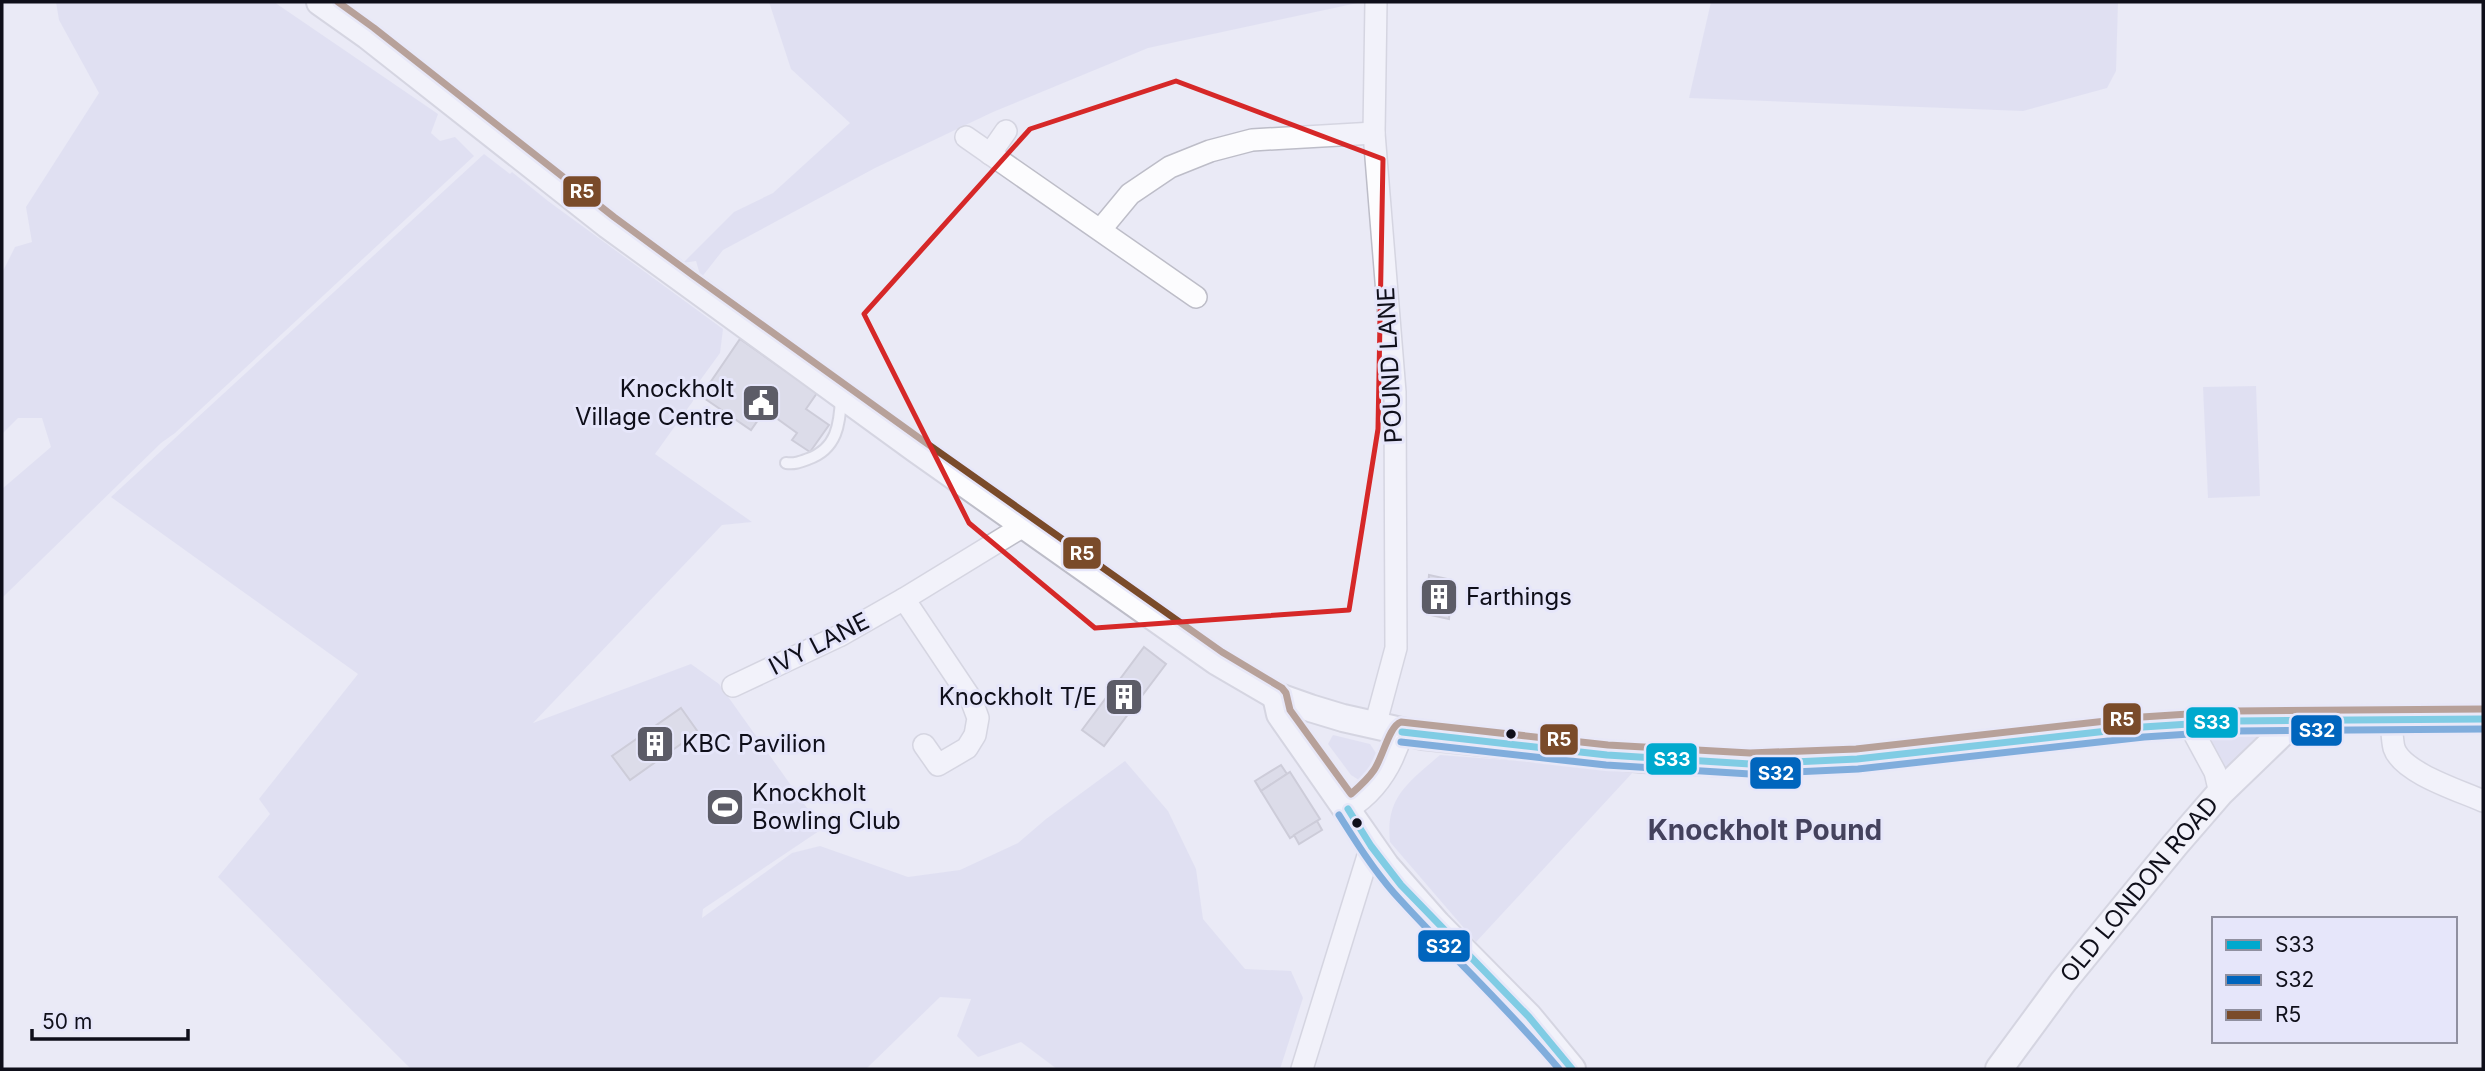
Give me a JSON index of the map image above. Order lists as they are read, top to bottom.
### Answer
{
  "streets": {
    "street": ["POUND LANE", "IVY LANE", "OLD LONDON ROAD"]
  },
  "districts": ["Knockholt Pound"],
  "places": {
    "public building": ["Knockholt Village Centre"],
    "building": ["Farthings", "Knockholt T/E", "KBC Pavilion"],
    "sports": ["Knockholt Bowling Club"]
  },
  "lines": ["transit line R5", "transit line S33", "transit line S32"],
  "legend": ["S33", "S32", "R5"],
  "scale_bar": "50 m"
}
